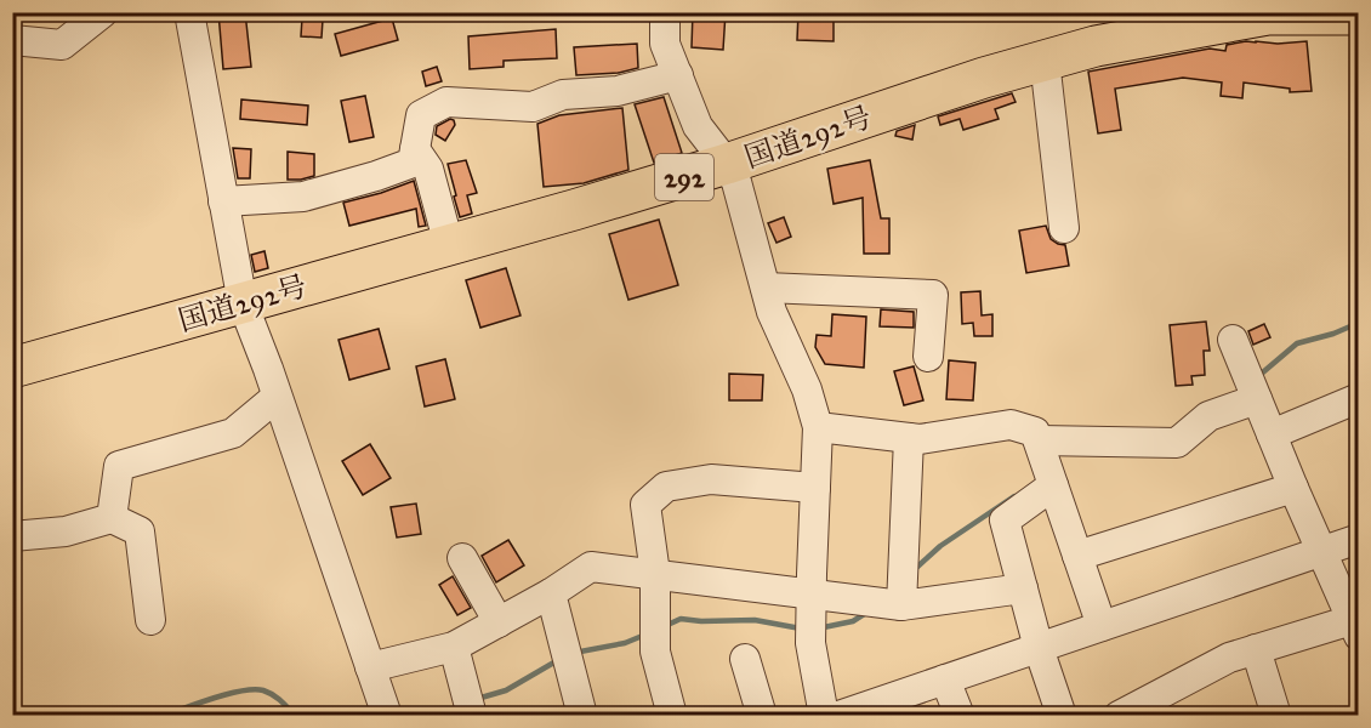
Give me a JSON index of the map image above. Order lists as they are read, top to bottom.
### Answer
{
  "streets": {
    "highway": ["国道292号", "292"]
  }
}
